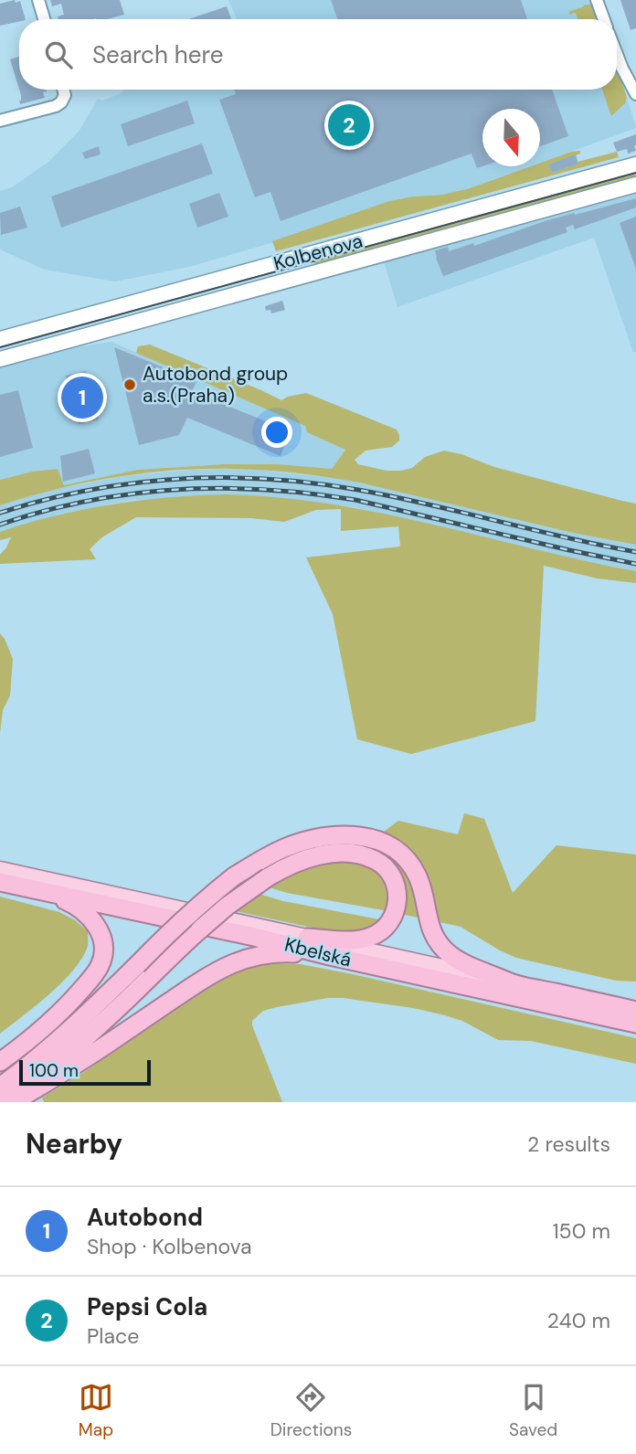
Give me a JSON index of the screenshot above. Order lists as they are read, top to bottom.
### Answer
{
  "streets": {
    "highway": ["Kbelská"],
    "main road": ["Kolbenova"]
  },
  "places": ["Autobond group a.s.(Praha)"],
  "scale_bar": "100 m",
  "north": "bottom",
  "page": {
    "search": "Search here",
    "pins": ["2", "1"],
    "scale": "100 m",
    "heading": ["Nearby", "2 results"],
    "list": [
      {
        "mark": "1",
        "name": "Autobond",
        "note": "Shop · Kolbenova",
        "value": "150 m"
      },
      {
        "mark": "2",
        "name": "Pepsi Cola",
        "note": "Place",
        "value": "240 m"
      }
    ],
    "nav": ["Map", "Directions", "Saved"]
  }
}
